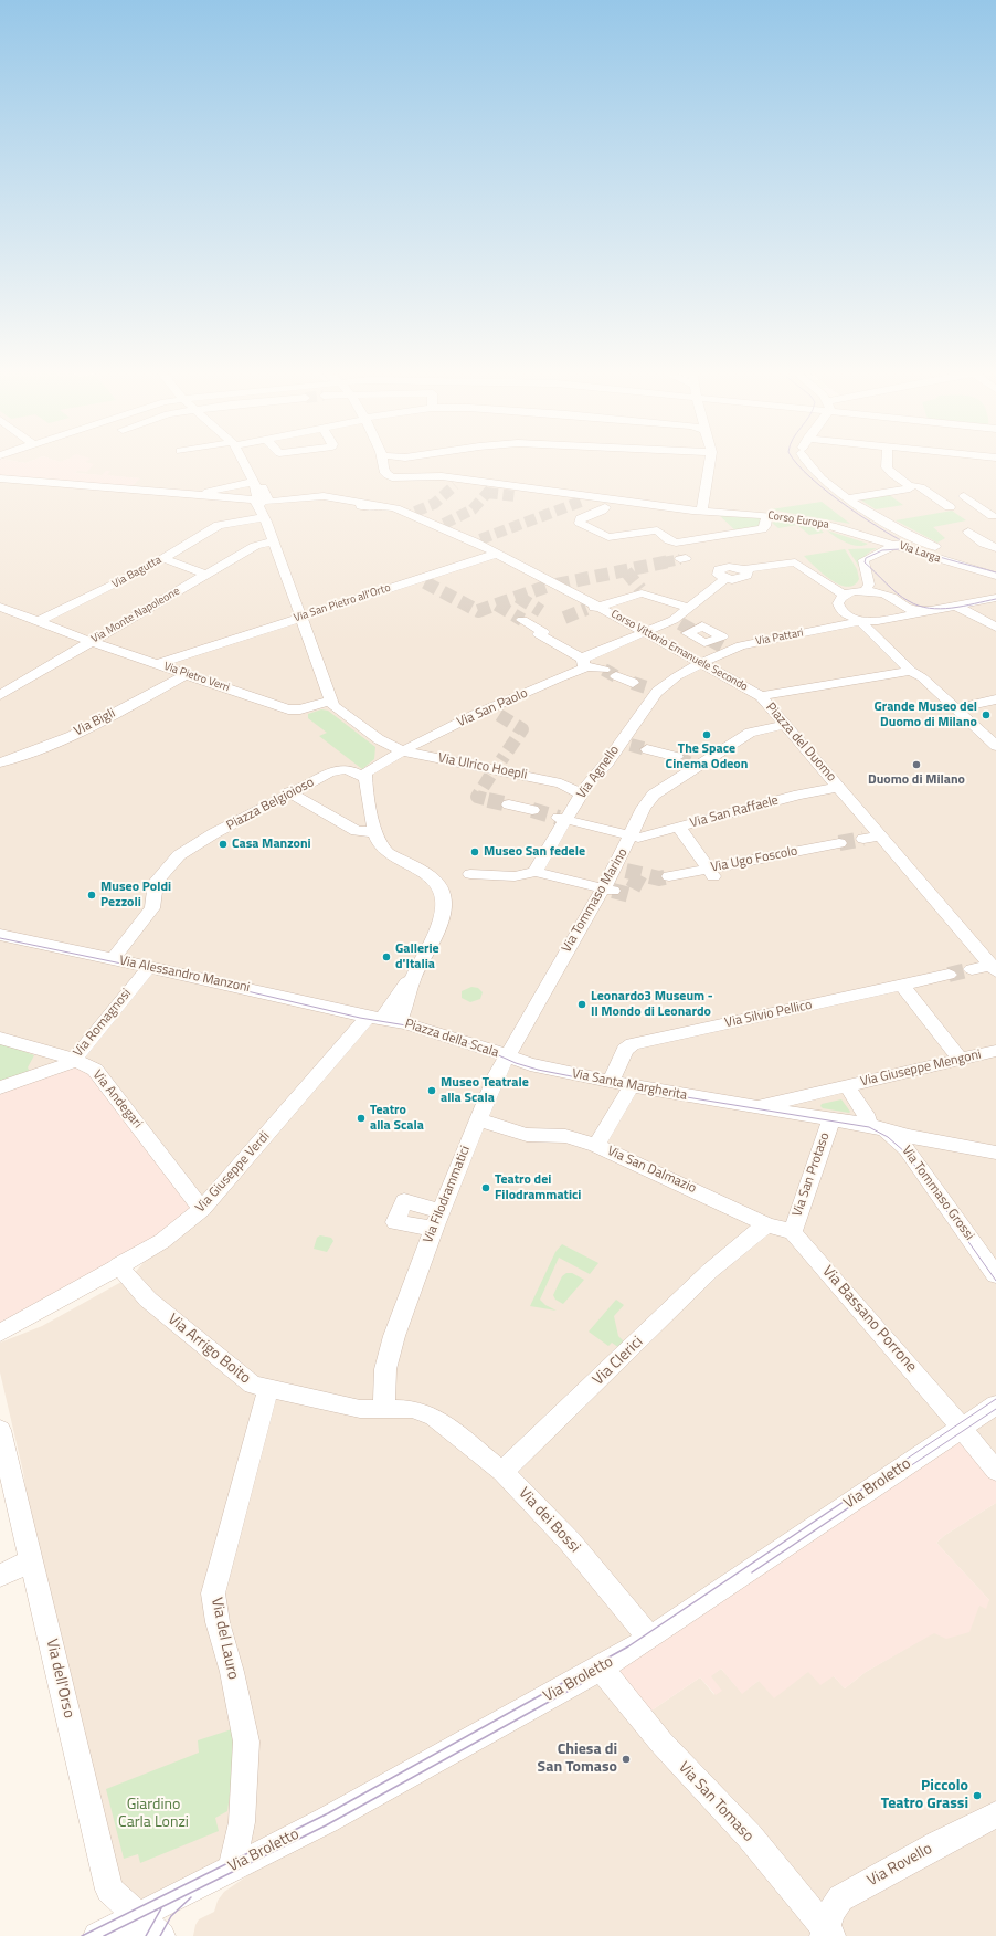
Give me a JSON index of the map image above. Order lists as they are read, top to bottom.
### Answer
{
  "streets": {
    "street": [
      "Corso Europa",
      "Via Larga",
      "Via Bagutta",
      "Via San Pietro all'Orto",
      "Via Monte Napoleone",
      "Via Pattari",
      "Corso Vittorio Emanuele Secondo",
      "Via Pietro Verri",
      "Via San Paolo",
      "Via Bigli",
      "Piazza del Duomo",
      "Via Ulrico Hoepli",
      "Via Agnello",
      "Piazza Belgioioso",
      "Via San Raffaele",
      "Via Ugo Foscolo",
      "Via Tommaso Marino",
      "Via Alessandro Manzoni",
      "Via Silvio Pellico",
      "Via Romagnosi",
      "Piazza della Scala",
      "Via Giuseppe Mengoni",
      "Via Santa Margherita",
      "Via Andegari",
      "Via San Dalmazio",
      "Via Giuseppe Verdi",
      "Via San Protaso",
      "Via Tommaso Grossi",
      "Via Filodrammatici",
      "Via Bassano Porrone",
      "Via Arrigo Boito",
      "Via Clerici",
      "Via Broletto",
      "Via dei Bossi",
      "Via del Lauro",
      "Via dell'Orso",
      "Via San Tomaso",
      "Via Rovello"
    ]
  },
  "crossings": [
    ["Corso Europa", "Via Larga"],
    ["Via Bagutta", "Via Pietro Verri"],
    ["Via San Pietro all'Orto", "Corso Vittorio Emanuele Secondo"],
    ["Via San Pietro all'Orto", "Via Pietro Verri"],
    ["Via Monte Napoleone", "Via Pietro Verri"],
    ["Via Pattari", "Corso Vittorio Emanuele Secondo"],
    ["Via Pattari", "Via Agnello"],
    ["Corso Vittorio Emanuele Secondo", "Via San Paolo"],
    ["Corso Vittorio Emanuele Secondo", "Piazza del Duomo"],
    ["Corso Vittorio Emanuele Secondo", "Via Agnello"],
    ["Via Pietro Verri", "Via Bigli"],
    ["Via Pietro Verri", "Via Ulrico Hoepli"],
    ["Via San Paolo", "Via Ulrico Hoepli"],
    ["Via San Paolo", "Piazza Belgioioso"],
    ["Piazza del Duomo", "Via San Raffaele"],
    ["Piazza del Duomo", "Via Tommaso Marino"],
    ["Via Ulrico Hoepli", "Via Agnello"],
    ["Piazza Belgioioso", "Via Alessandro Manzoni"],
    ["Via San Raffaele", "Via Tommaso Marino"],
    ["Via Tommaso Marino", "Piazza della Scala"],
    ["Via Alessandro Manzoni", "Via Romagnosi"],
    ["Via Alessandro Manzoni", "Piazza della Scala"],
    ["Via Alessandro Manzoni", "Via Giuseppe Verdi"],
    ["Via Silvio Pellico", "Via Santa Margherita"],
    ["Via Romagnosi", "Via Andegari"],
    ["Piazza della Scala", "Via Santa Margherita"],
    ["Piazza della Scala", "Via Giuseppe Verdi"],
    ["Piazza della Scala", "Via Filodrammatici"],
    ["Via Giuseppe Mengoni", "Via Santa Margherita"],
    ["Via Santa Margherita", "Via San Protaso"],
    ["Via Santa Margherita", "Via Tommaso Grossi"],
    ["Via Santa Margherita", "Via Filodrammatici"],
    ["Via Andegari", "Via Giuseppe Verdi"],
    ["Via San Dalmazio", "Via Filodrammatici"],
    ["Via San Dalmazio", "Via Clerici"],
    ["Via Giuseppe Verdi", "Via Arrigo Boito"],
    ["Via San Protaso", "Via Bassano Porrone"],
    ["Via Filodrammatici", "Via Arrigo Boito"],
    ["Via Filodrammatici", "Via dei Bossi"],
    ["Via Bassano Porrone", "Via Broletto"],
    ["Via Arrigo Boito", "Via dei Bossi"],
    ["Via Arrigo Boito", "Via del Lauro"],
    ["Via Clerici", "Via dei Bossi"],
    ["Via Broletto", "Via dei Bossi"],
    ["Via Broletto", "Via del Lauro"],
    ["Via Broletto", "Via dell'Orso"],
    ["Via Broletto", "Via San Tomaso"],
    ["Via San Tomaso", "Via Rovello"]
  ],
  "parks": ["Giardino Carla Lonzi"],
  "places": [
    "Grande Museo del Duomo di Milano",
    "The Space Cinema Odeon",
    "Duomo di Milano",
    "Casa Manzoni",
    "Museo San fedele",
    "Museo Poldi Pezzoli",
    "Gallerie d'Italia",
    "Leonardo3 Museum - Il Mondo di Leonardo",
    "Museo Teatrale alla Scala",
    "Teatro alla Scala",
    "Teatro dei Filodrammatici",
    "Chiesa di San Tomaso",
    "Piccolo Teatro Grassi"
  ]
}
